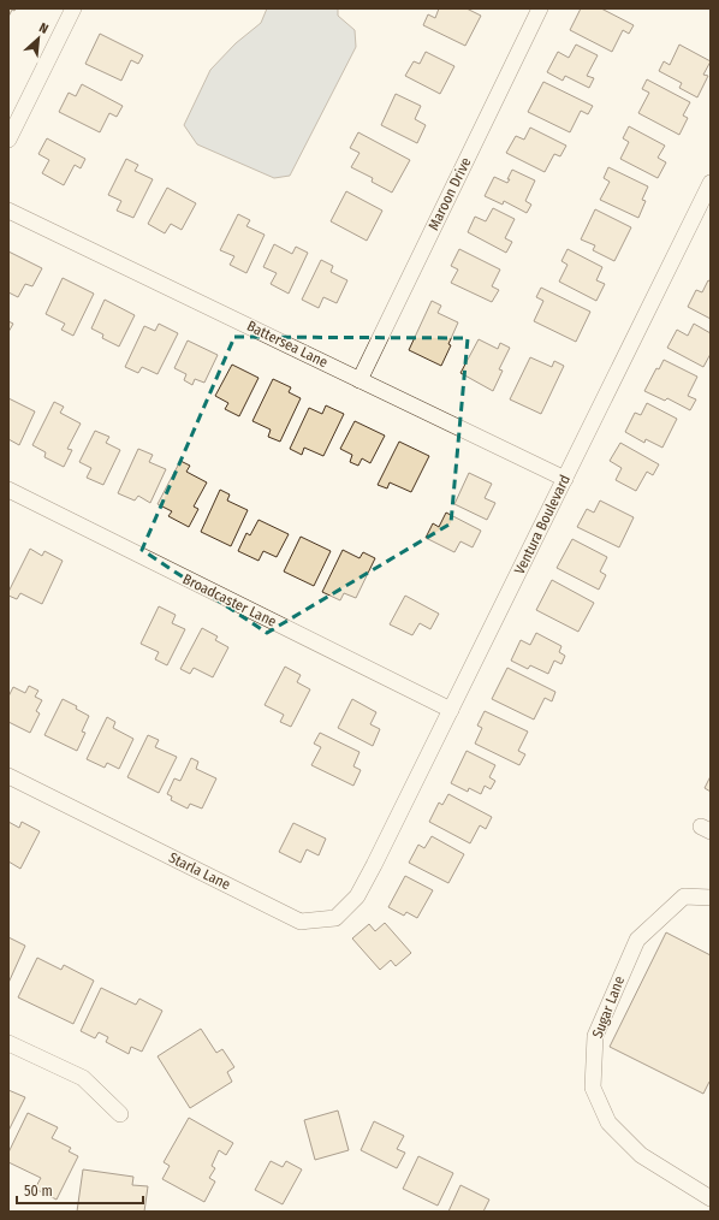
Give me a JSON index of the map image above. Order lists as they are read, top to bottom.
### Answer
{
  "streets": {
    "street": [
      "Maroon Drive",
      "Battersea Lane",
      "Ventura Boulevard",
      "Broadcaster Lane",
      "Starla Lane",
      "Sugar Lane"
    ]
  },
  "crossings": [
    ["Maroon Drive", "Battersea Lane"],
    ["Battersea Lane", "Ventura Boulevard"],
    ["Ventura Boulevard", "Broadcaster Lane"],
    ["Ventura Boulevard", "Starla Lane"]
  ],
  "scale_bar": "50 m",
  "north": "top right"
}
